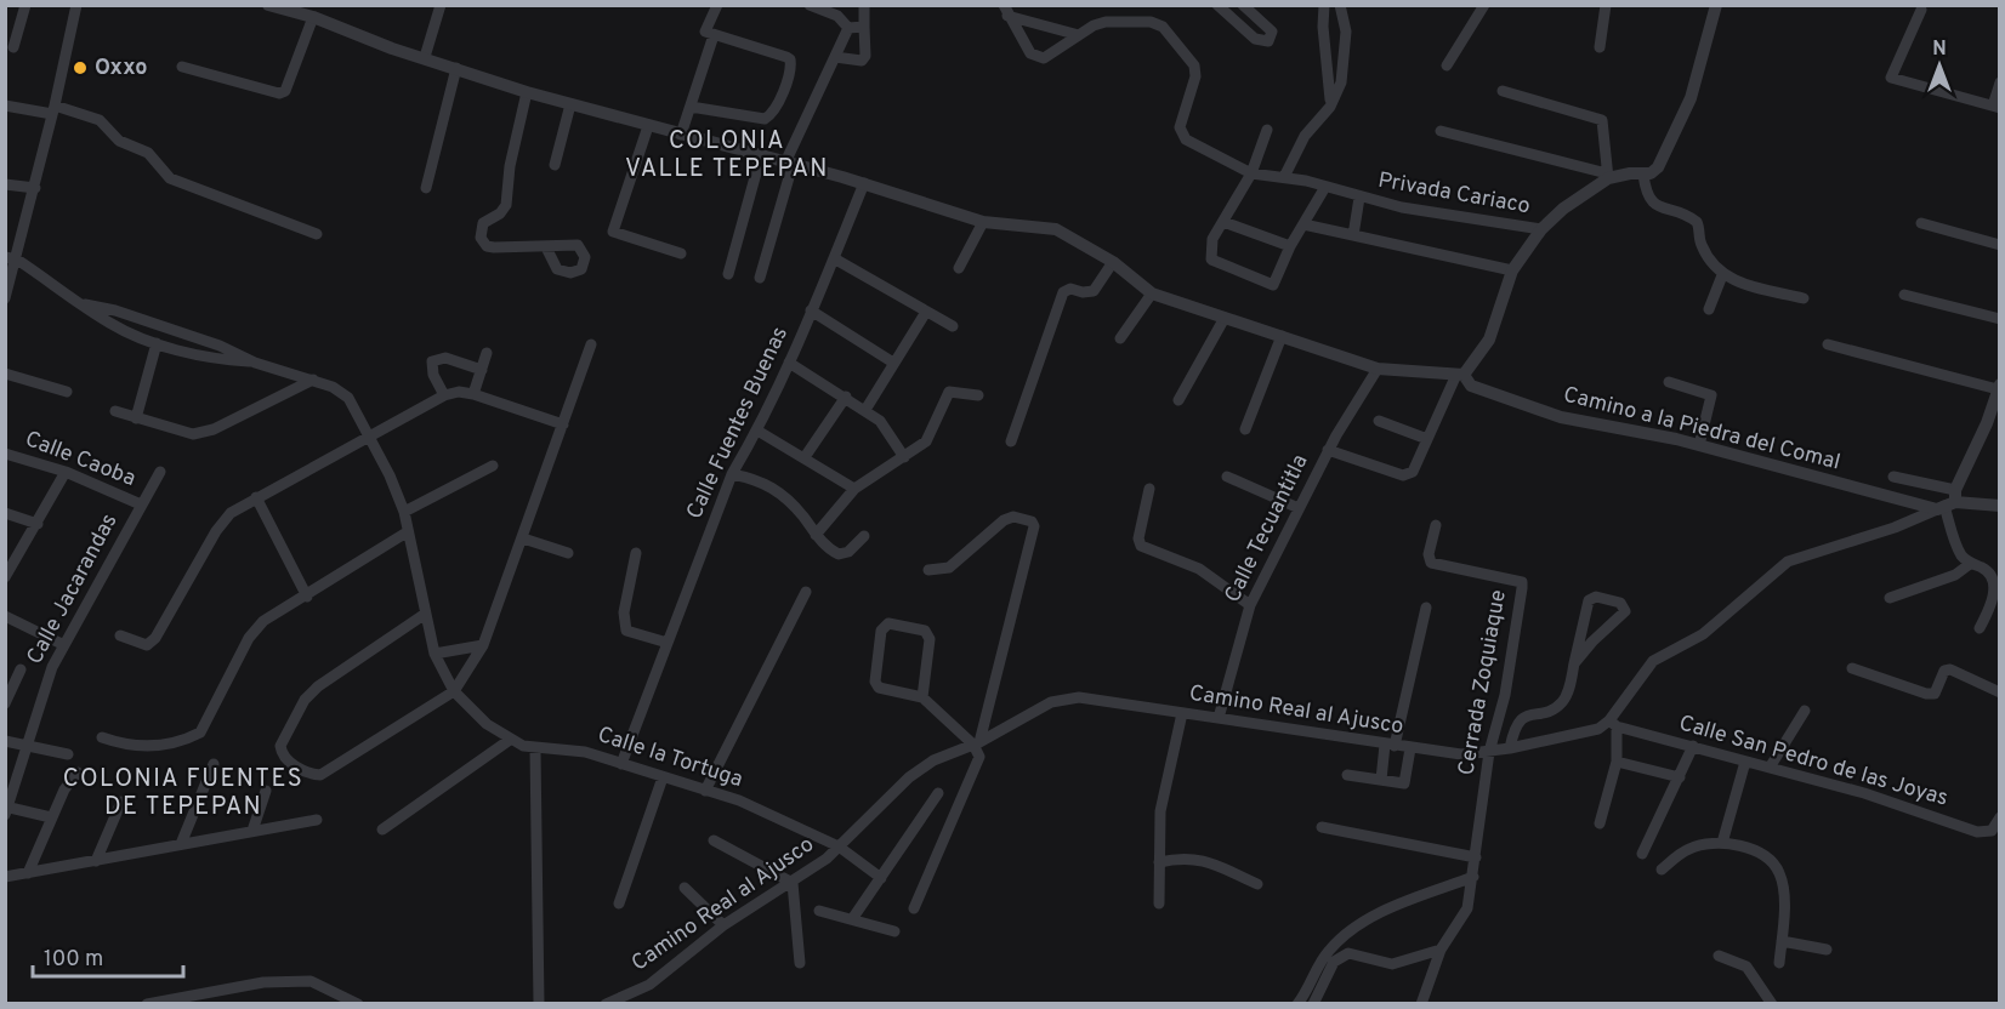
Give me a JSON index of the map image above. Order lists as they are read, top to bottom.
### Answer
{
  "streets": {
    "street": [
      "Privada Cariaco",
      "Calle Fuentes Buenas",
      "Camino a la Piedra del Comal",
      "Calle Caoba",
      "Calle Tecuantitla",
      "Calle Jacarandas",
      "Cerrada Zoquiaque",
      "Camino Real al Ajusco",
      "Calle la Tortuga",
      "Calle San Pedro de las Joyas"
    ]
  },
  "crossings": [
    ["Calle Fuentes Buenas", "Calle la Tortuga"],
    ["Camino a la Piedra del Comal", "Camino Real al Ajusco"],
    ["Calle Caoba", "Calle Jacarandas"],
    ["Calle Tecuantitla", "Camino Real al Ajusco"],
    ["Cerrada Zoquiaque", "Camino Real al Ajusco"],
    ["Camino Real al Ajusco", "Calle la Tortuga"],
    ["Camino Real al Ajusco", "Calle San Pedro de las Joyas"]
  ],
  "districts": ["COLONIA VALLE TEPEPAN", "COLONIA FUENTES DE TEPEPAN"],
  "places": ["Oxxo"],
  "scale_bar": "100 m",
  "north": "top"
}
